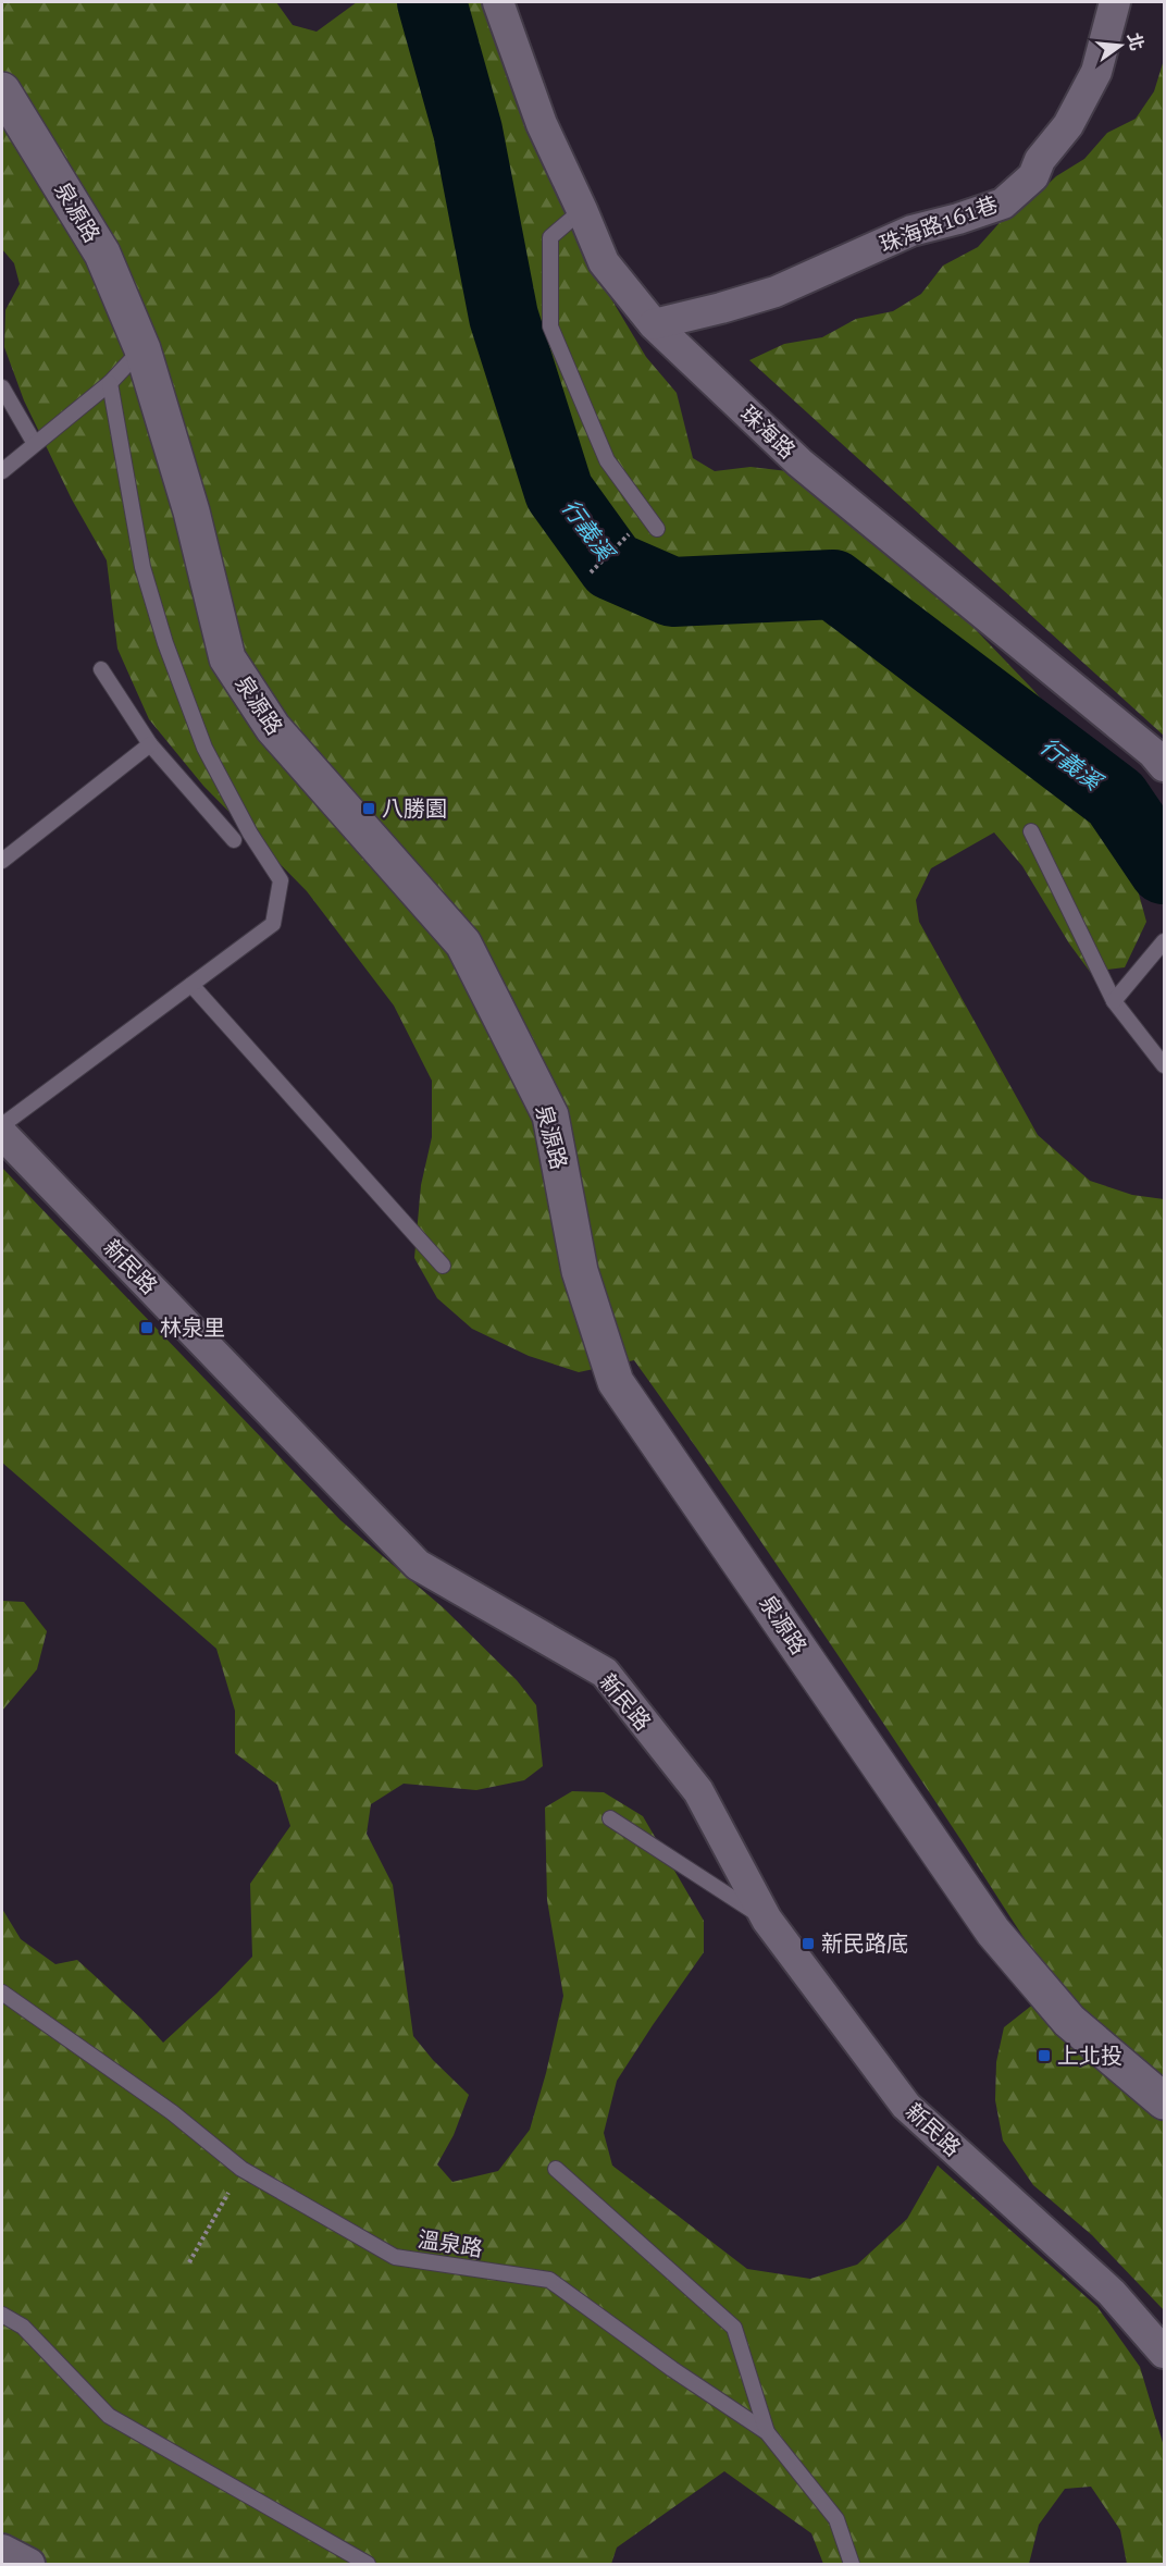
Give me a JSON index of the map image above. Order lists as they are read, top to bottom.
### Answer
{
  "streets": {
    "street": [
      "泉源路",
      "珠海路161巷",
      "珠海路",
      "新民路"
    ],
    "lane": ["溫泉路"]
  },
  "crossings": [
    ["珠海路161巷", "珠海路"]
  ],
  "water": ["行義溪"],
  "places": {
    "transit": [
      "八勝園",
      "林泉里",
      "新民路底",
      "上北投"
    ]
  },
  "north": "right"
}
